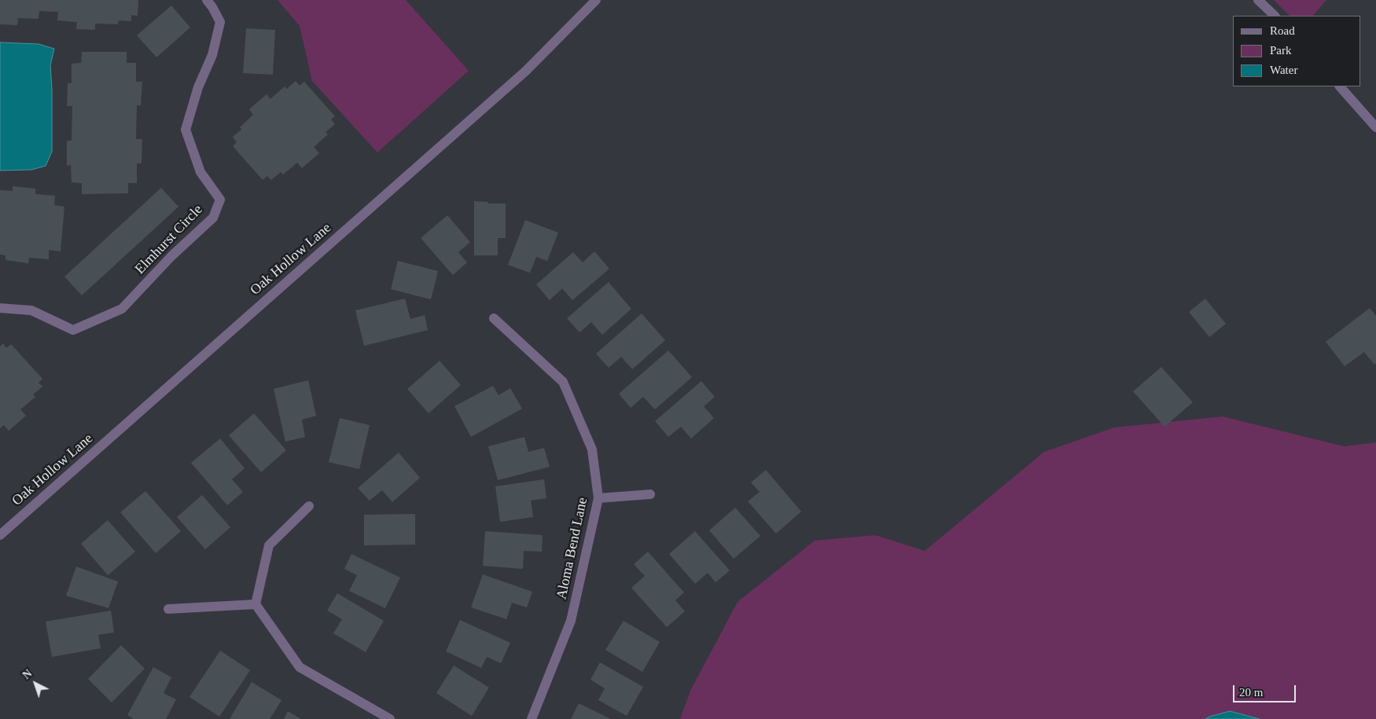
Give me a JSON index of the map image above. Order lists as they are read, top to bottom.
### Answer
{
  "streets": {
    "street": ["Elmhurst Circle", "Oak Hollow Lane", "Aloma Bend Lane"]
  },
  "legend": ["Road", "Park", "Water"],
  "scale_bar": "20 m",
  "north": "top left"
}
